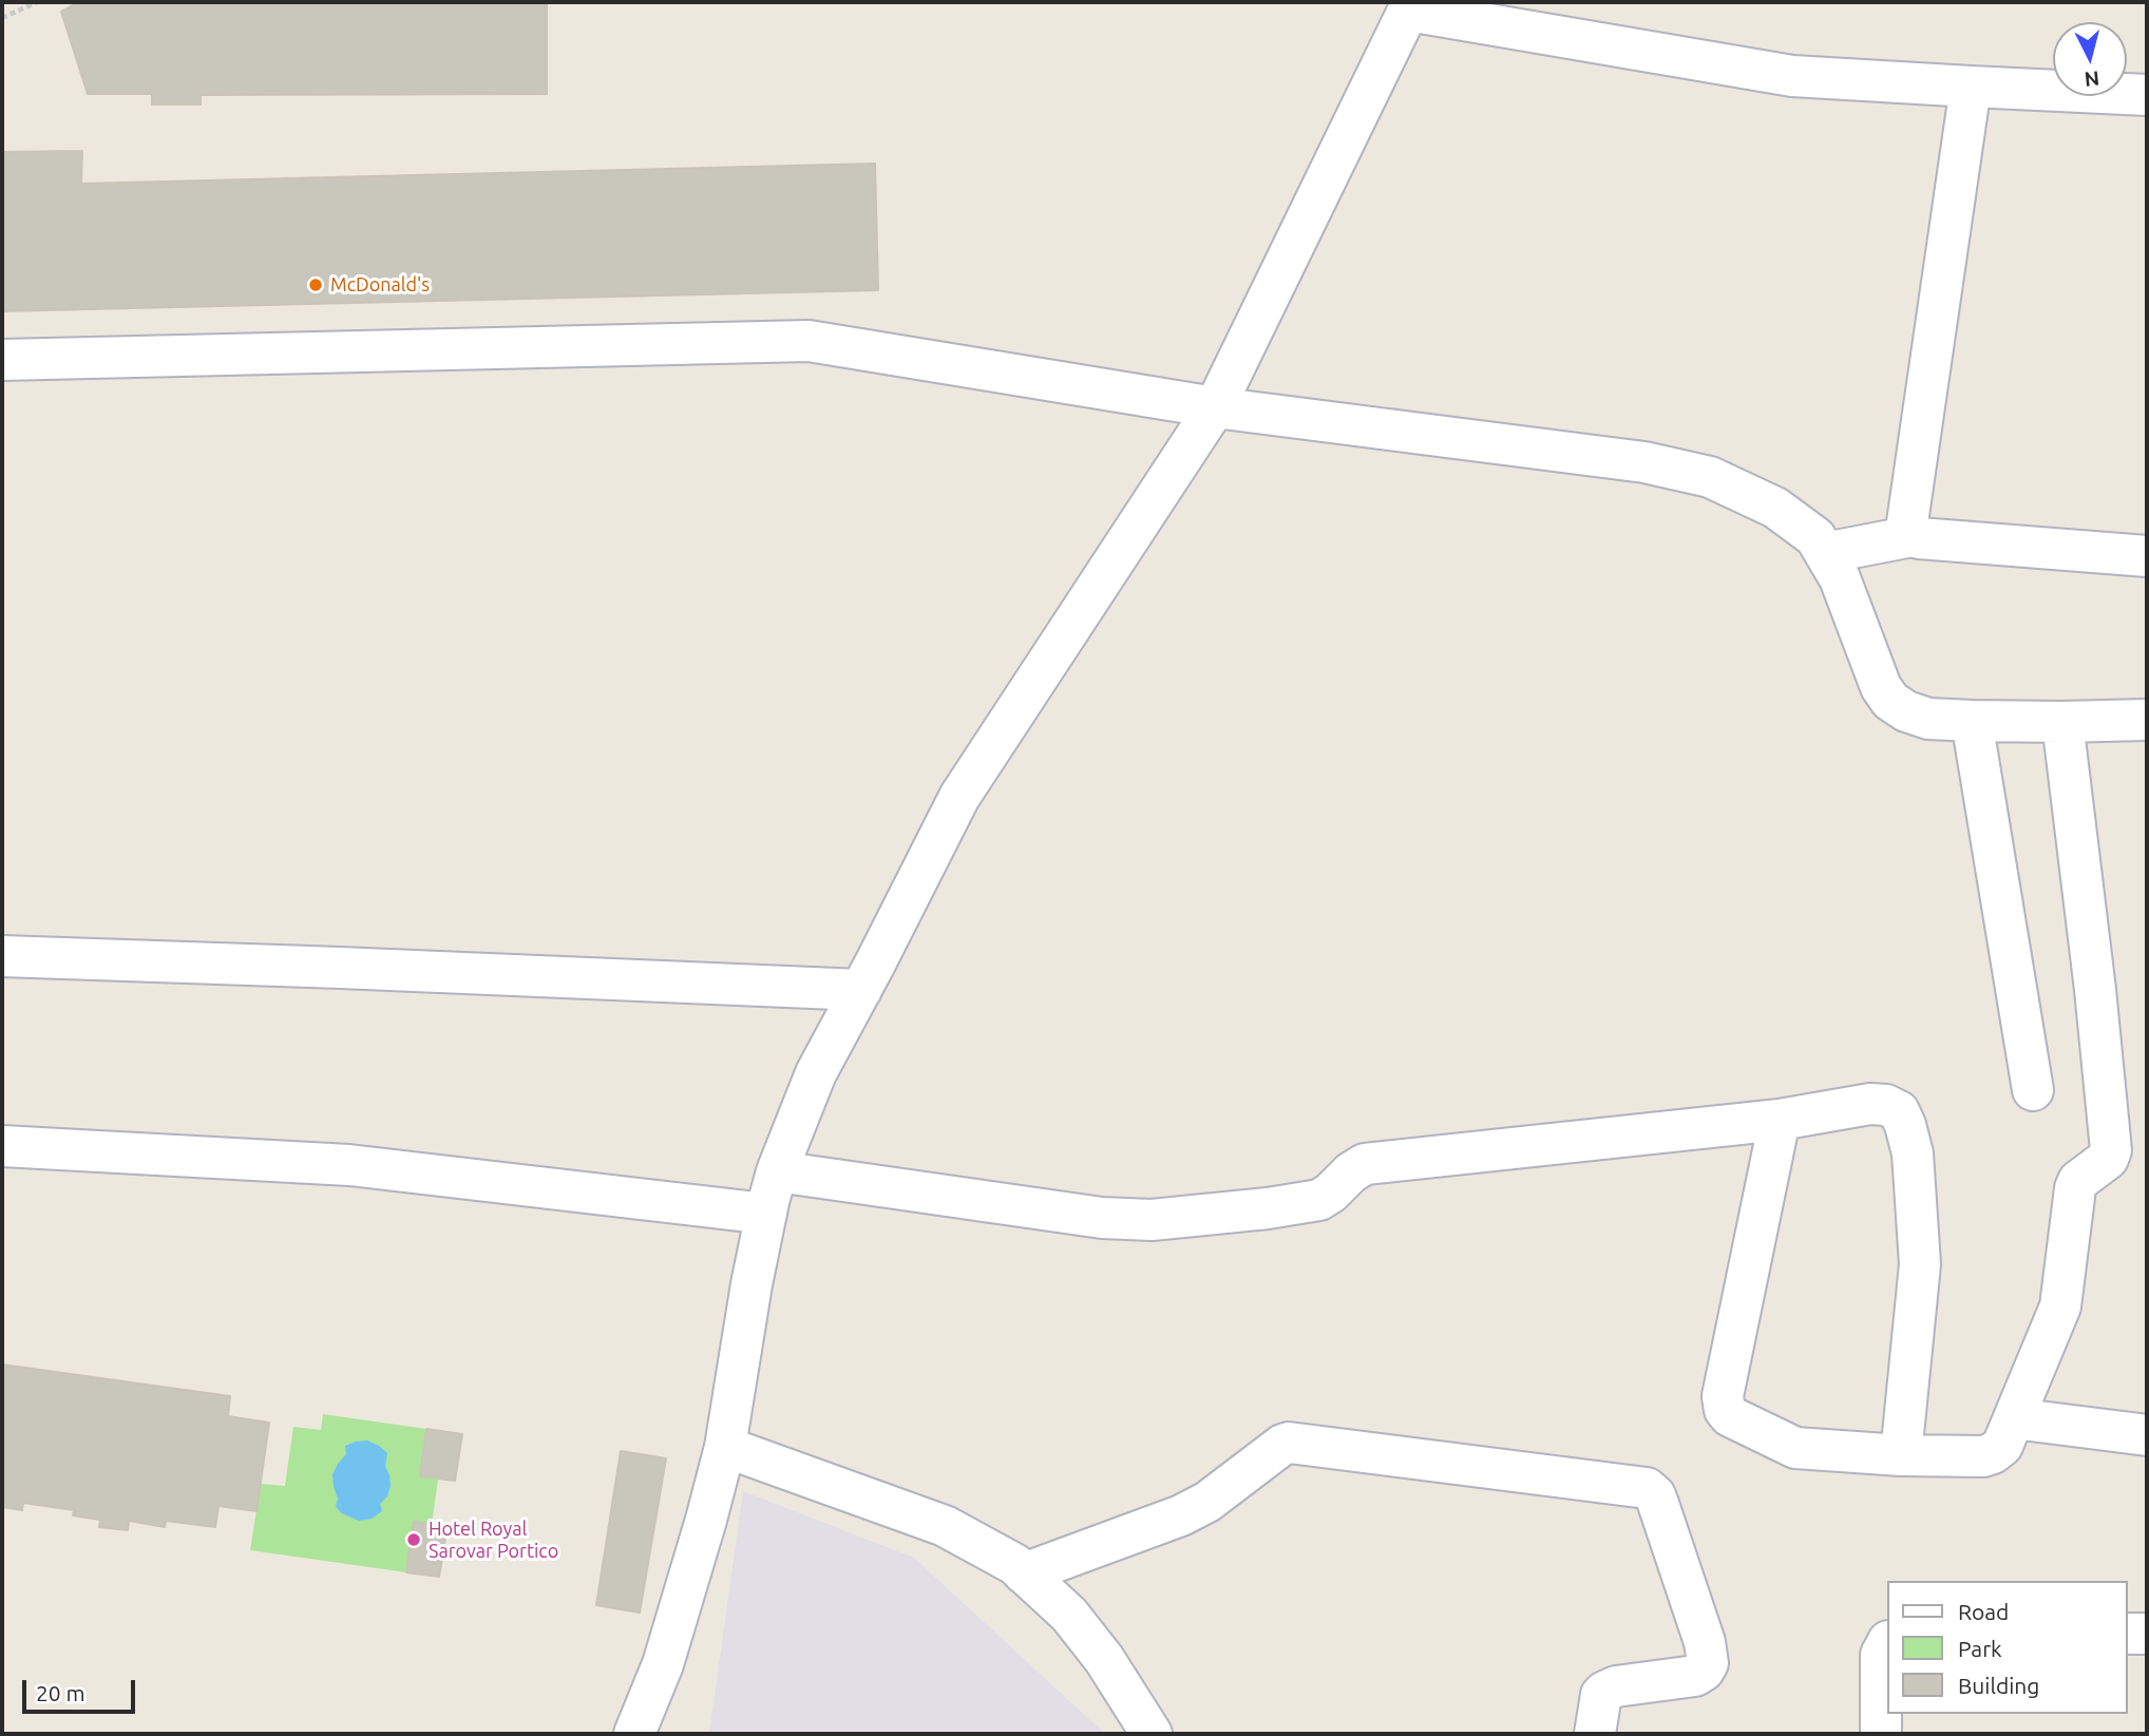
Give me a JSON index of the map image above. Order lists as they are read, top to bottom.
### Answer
{
  "places": ["McDonald's", "Hotel Royal Sarovar Portico"],
  "legend": ["Road", "Park", "Building"],
  "scale_bar": "20 m",
  "north": "bottom"
}
